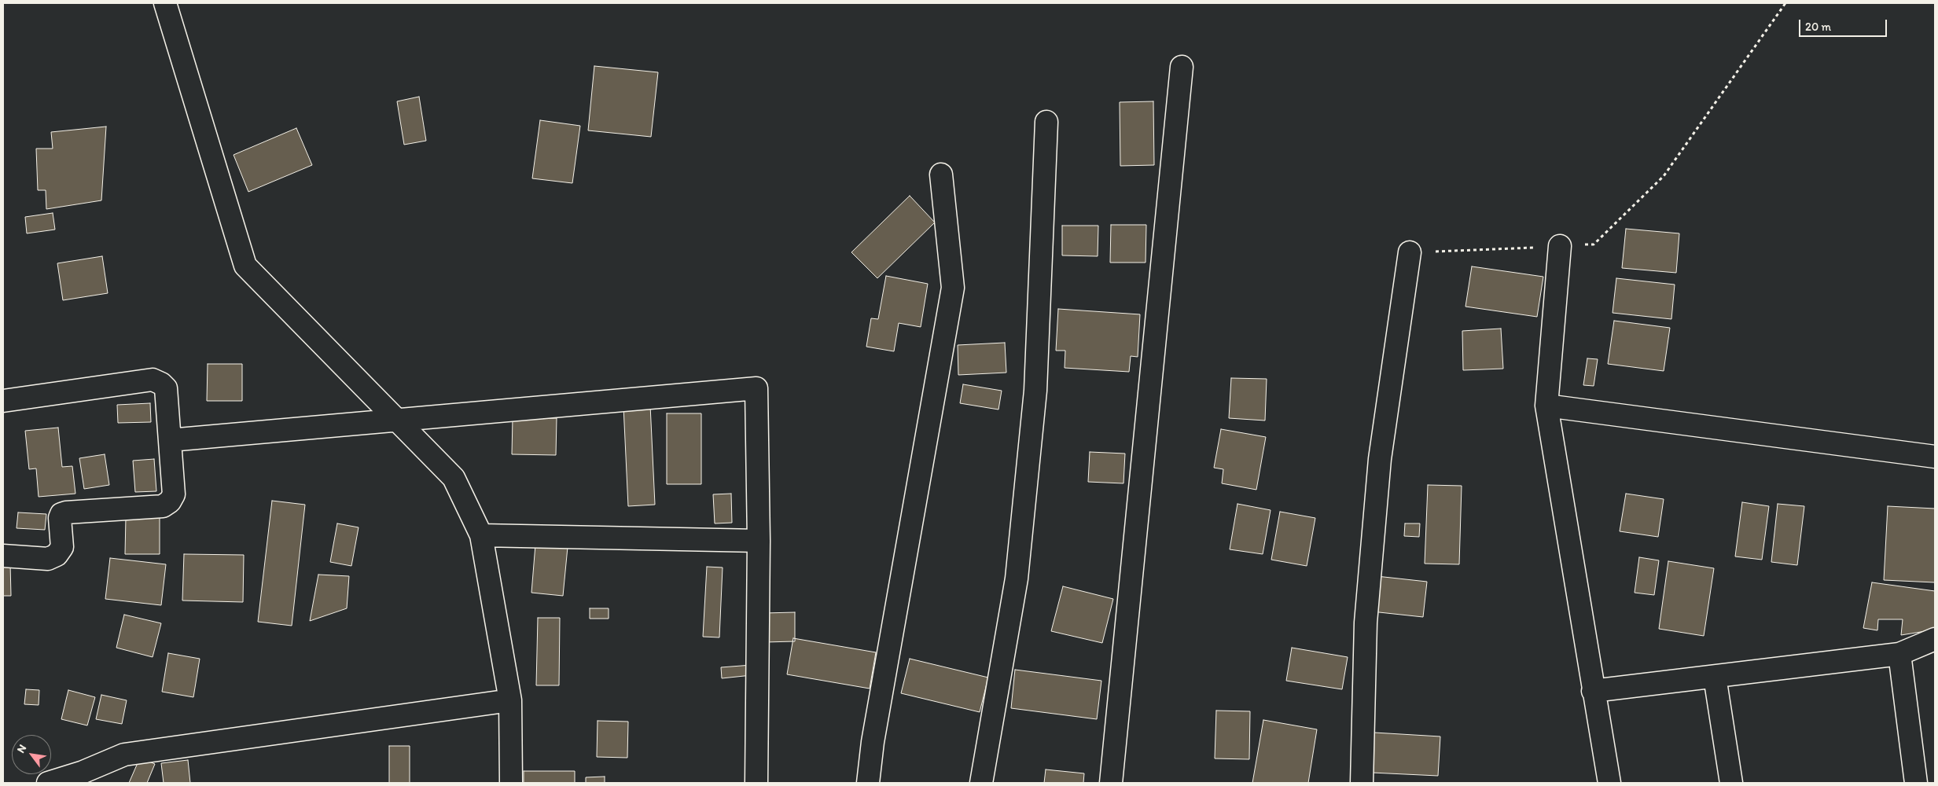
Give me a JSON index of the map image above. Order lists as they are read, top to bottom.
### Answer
{
  "scale_bar": "20 m",
  "north": "top left"
}
